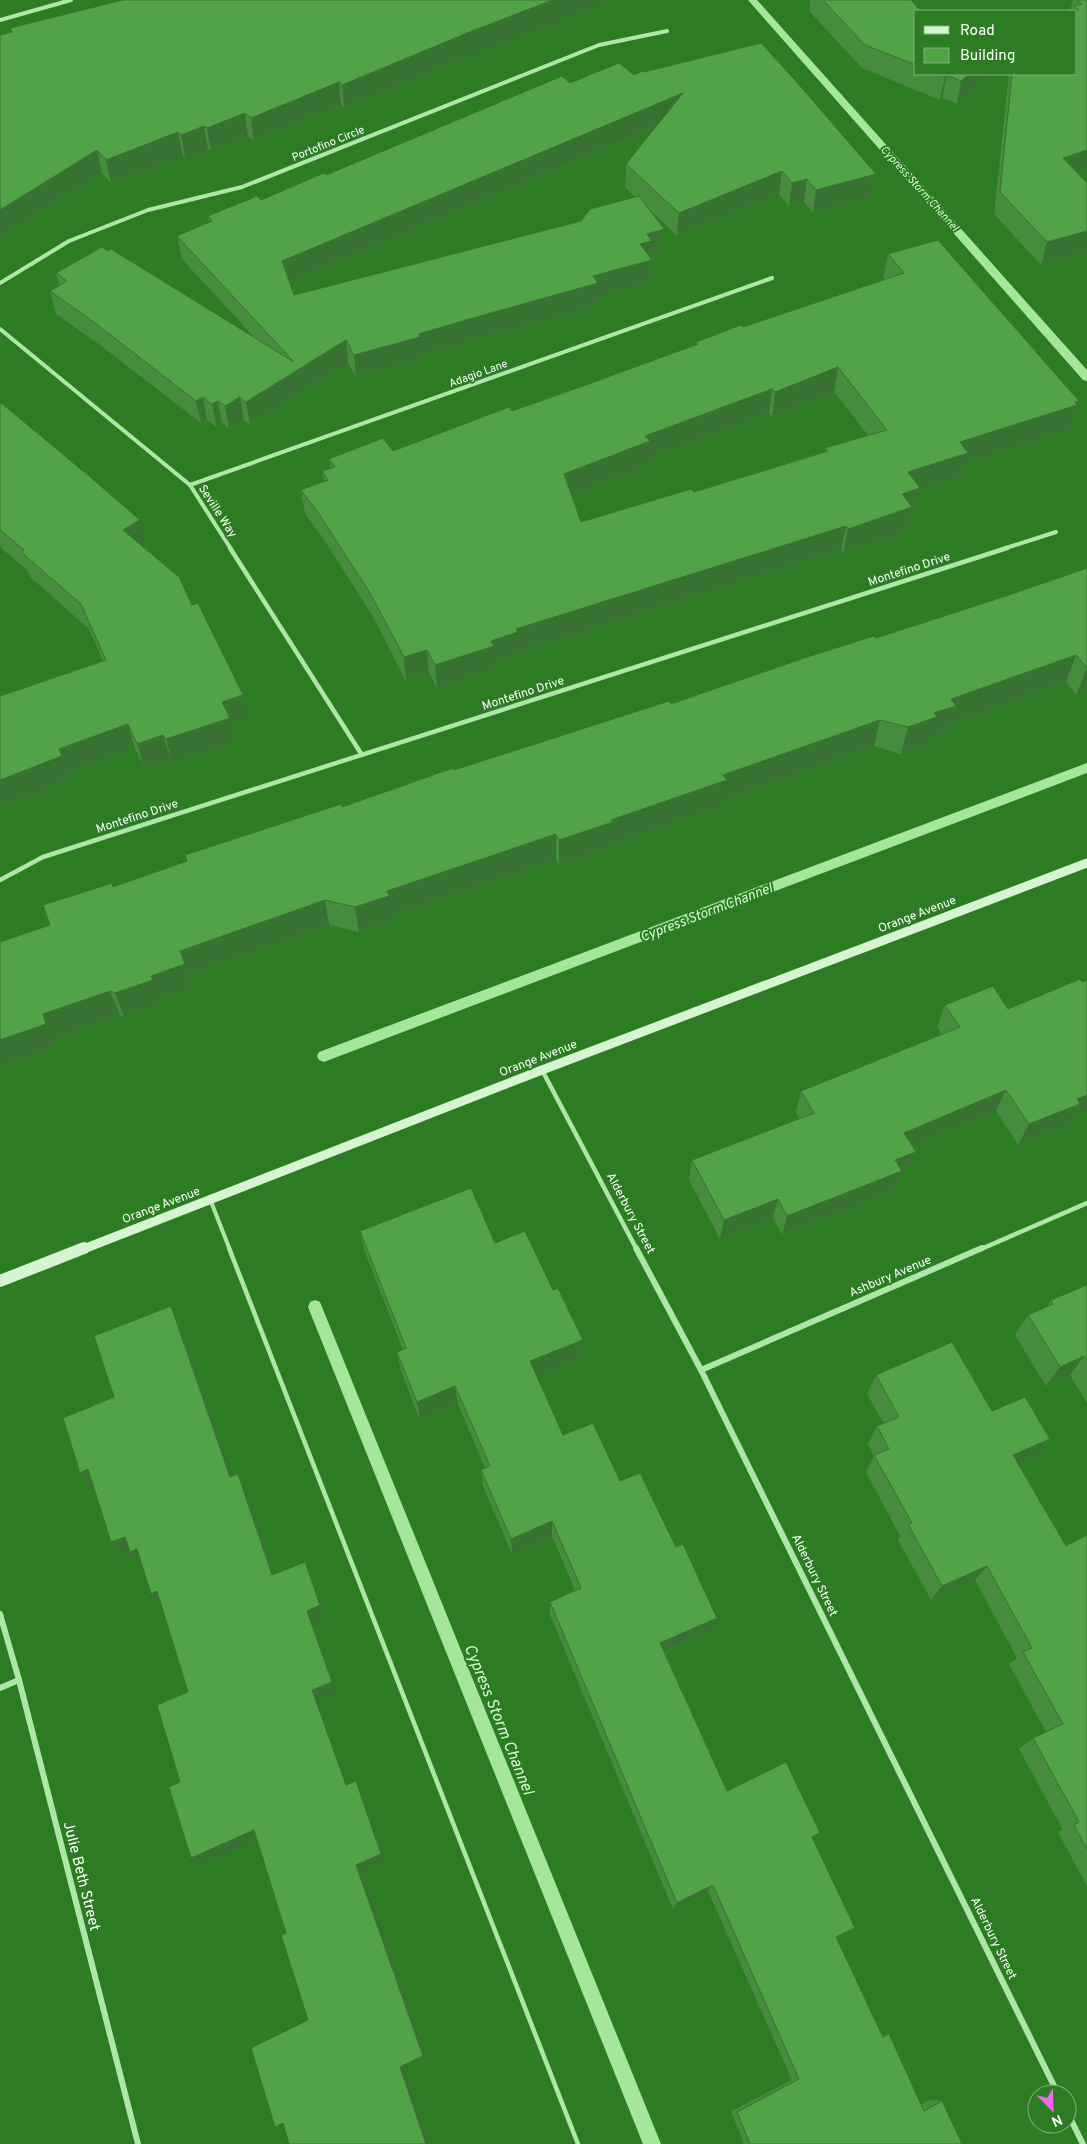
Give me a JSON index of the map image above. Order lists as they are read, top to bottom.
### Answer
{
  "streets": {
    "main road": ["Orange Avenue"],
    "street": [
      "Portofino Circle",
      "Adagio Lane",
      "Seville Way",
      "Montefino Drive",
      "Alderbury Street",
      "Ashbury Avenue",
      "Julie Beth Street"
    ]
  },
  "crossings": [
    ["Adagio Lane", "Seville Way"],
    ["Seville Way", "Montefino Drive"],
    ["Orange Avenue", "Alderbury Street"],
    ["Alderbury Street", "Ashbury Avenue"]
  ],
  "water": ["Cypress Storm Channel"],
  "legend": ["Road", "Building"],
  "north": "bottom right"
}
